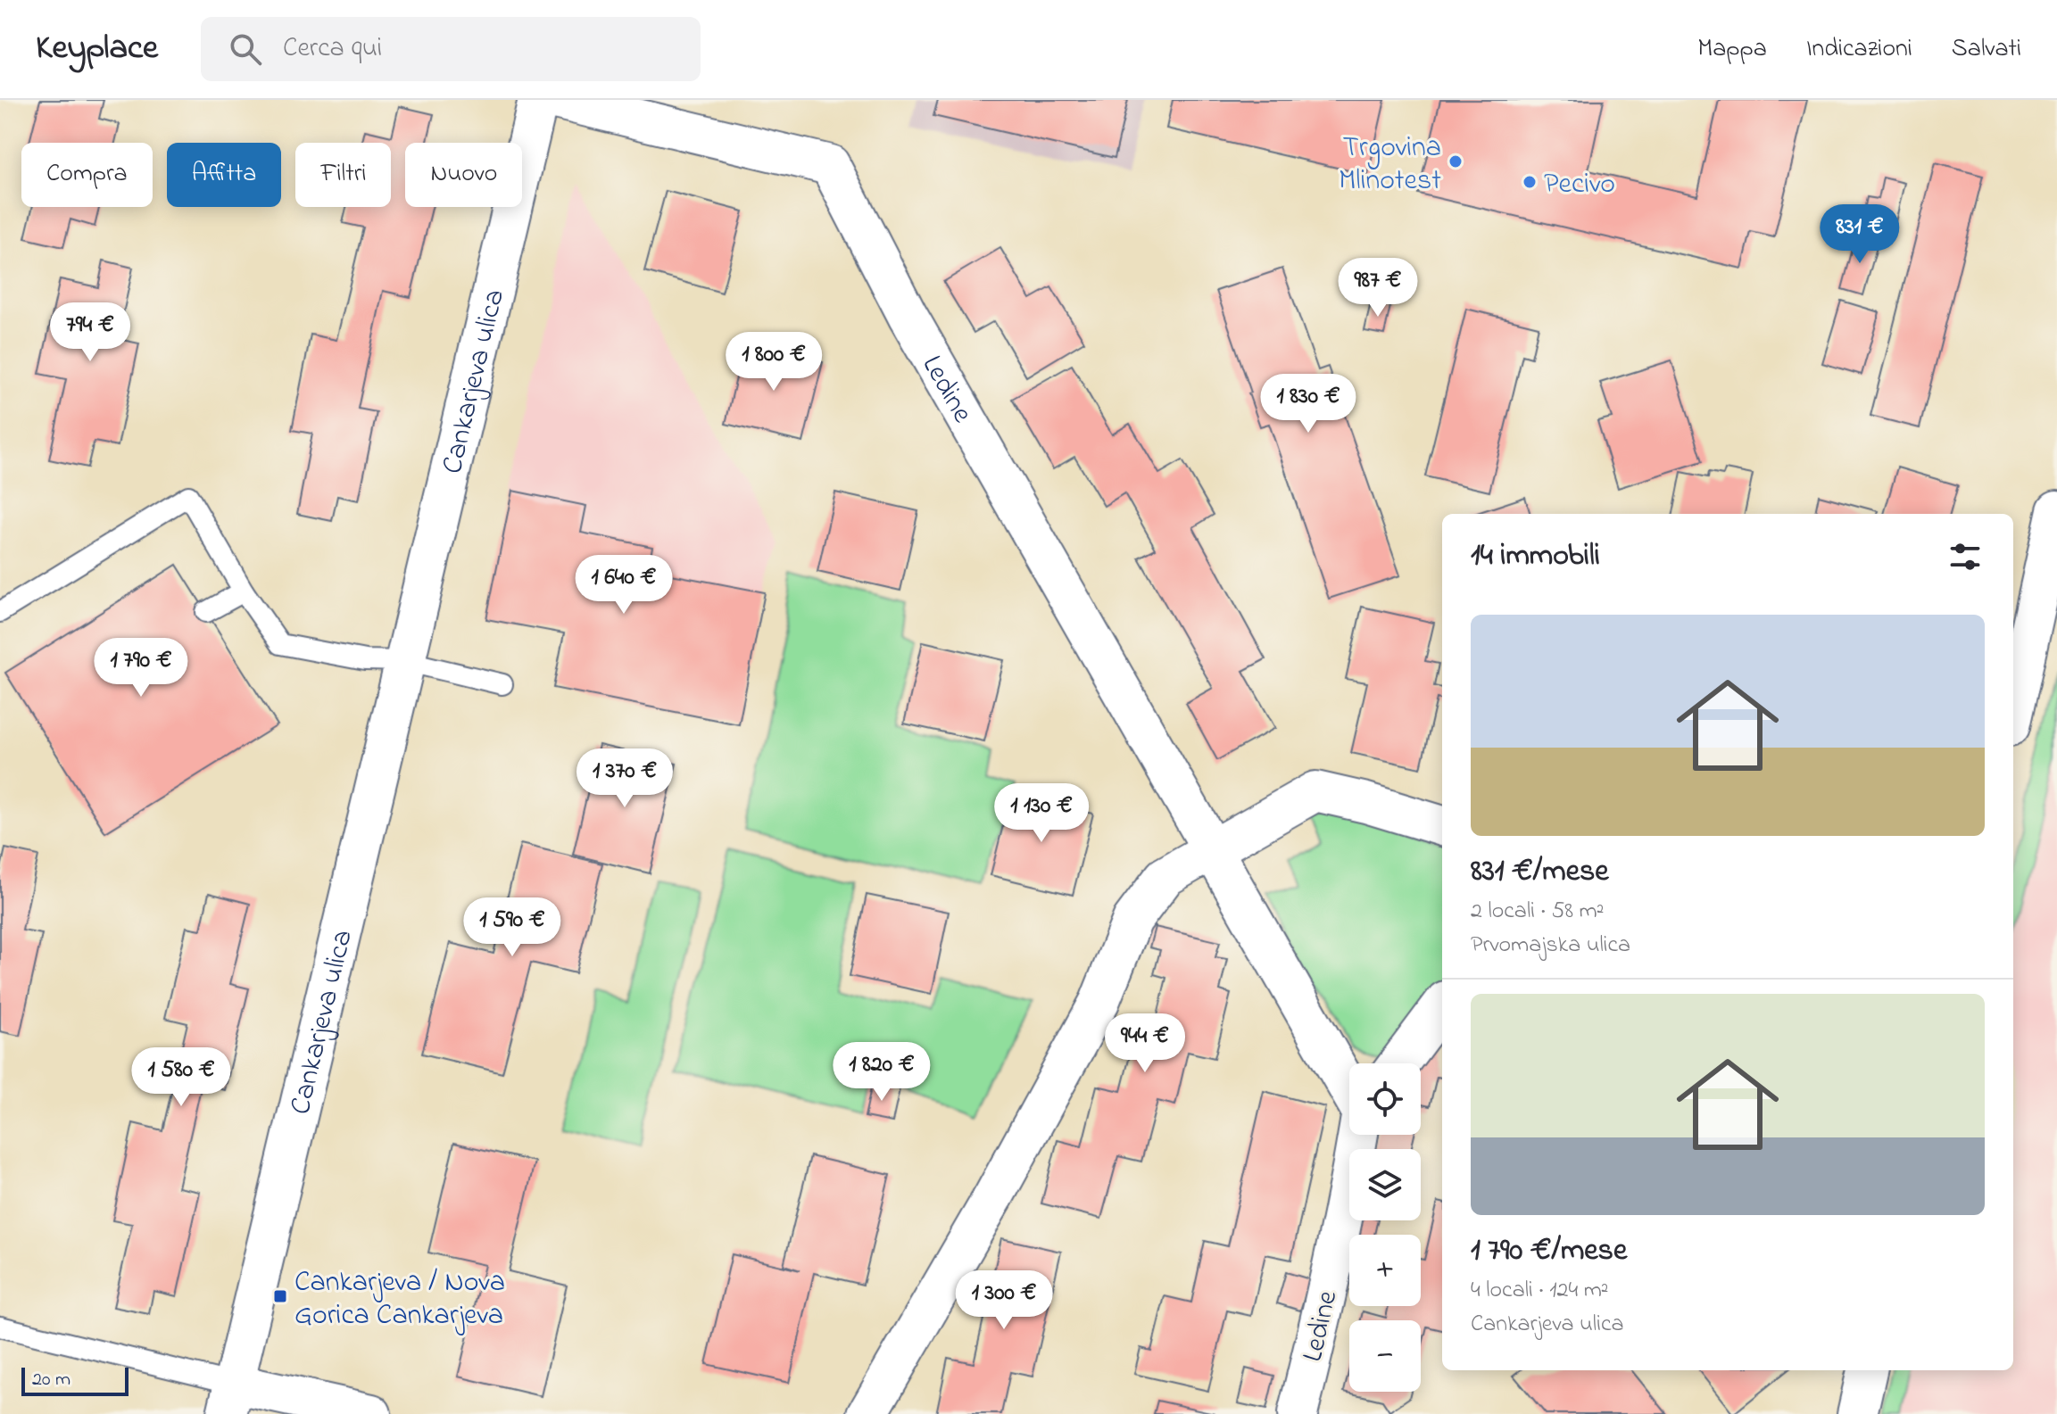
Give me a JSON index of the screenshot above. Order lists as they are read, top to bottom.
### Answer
{
  "streets": {
    "street": ["Cankarjeva ulica", "Ledine"]
  },
  "places": {
    "other": ["Trgovina Mlinotest", "Pecivo"],
    "transit": ["Cankarjeva / Nova Gorica Cankarjeva"]
  },
  "scale_bar": "20 m",
  "page": {
    "header": "Keyplace",
    "search": "Cerca qui",
    "nav": ["Mappa", "Indicazioni", "Salvati"],
    "chip": [
      "Compra",
      "Affitta",
      "Filtri",
      "Nuovo"
    ],
    "price": [
      "831 €",
      "987 €",
      "794 €",
      "1 800 €",
      "1 830 €",
      "1 640 €",
      "1 790 €",
      "1 370 €",
      "1 130 €",
      "1 590 €",
      "944 €",
      "1 820 €",
      "1 580 €",
      "1 300 €"
    ],
    "heading": "14 immobili",
    "list": [
      {
        "name": "831 €/mese",
        "note": "2 locali · 58 m² · Prvomajska ulica"
      },
      {
        "name": "1 790 €/mese",
        "note": "4 locali · 124 m² · Cankarjeva ulica"
      }
    ],
    "map_buttons": ["+", "−"],
    "scale": "20 m"
  }
}
